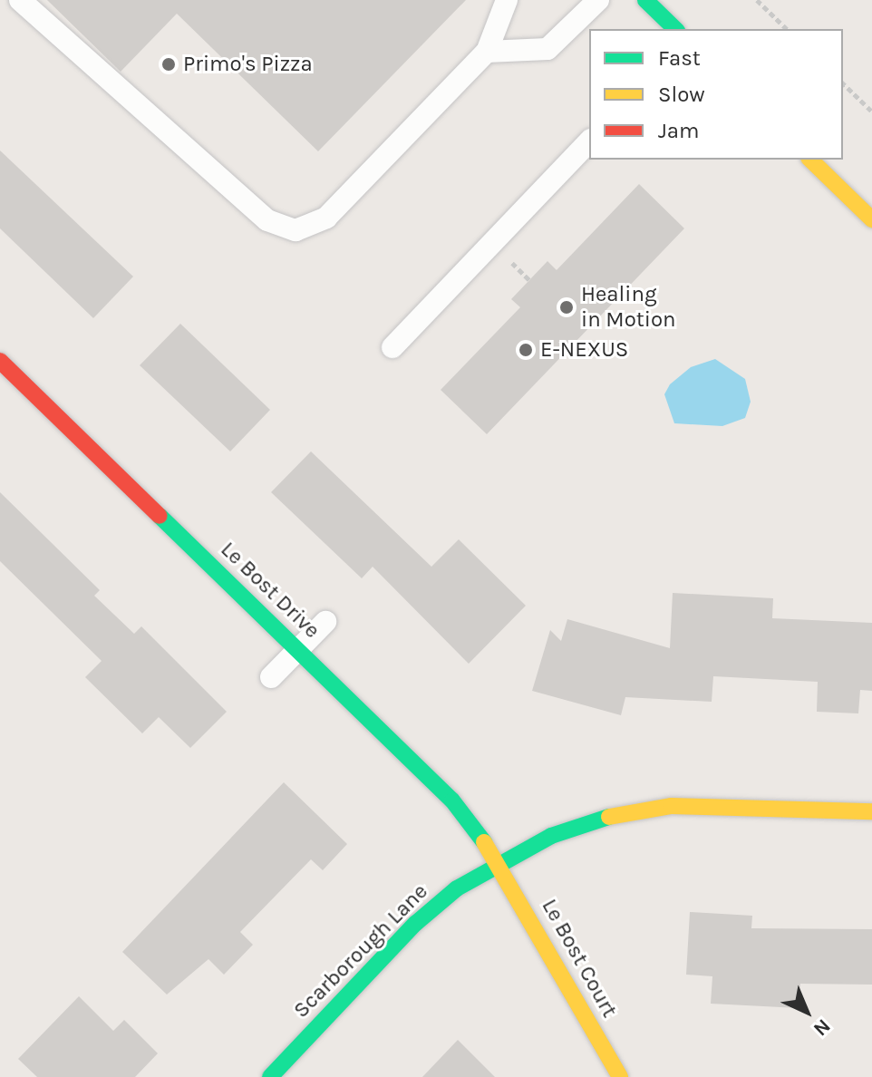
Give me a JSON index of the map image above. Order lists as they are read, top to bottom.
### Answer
{
  "streets": {
    "street": ["Le Bost Drive", "Scarborough Lane", "Le Bost Court"]
  },
  "crossings": [
    ["Le Bost Drive", "Scarborough Lane"],
    ["Le Bost Drive", "Le Bost Court"],
    ["Scarborough Lane", "Le Bost Court"]
  ],
  "places": ["Primo's Pizza", "Healing in Motion", "E-NEXUS"],
  "legend": ["Fast", "Slow", "Jam"],
  "north": "bottom right"
}
